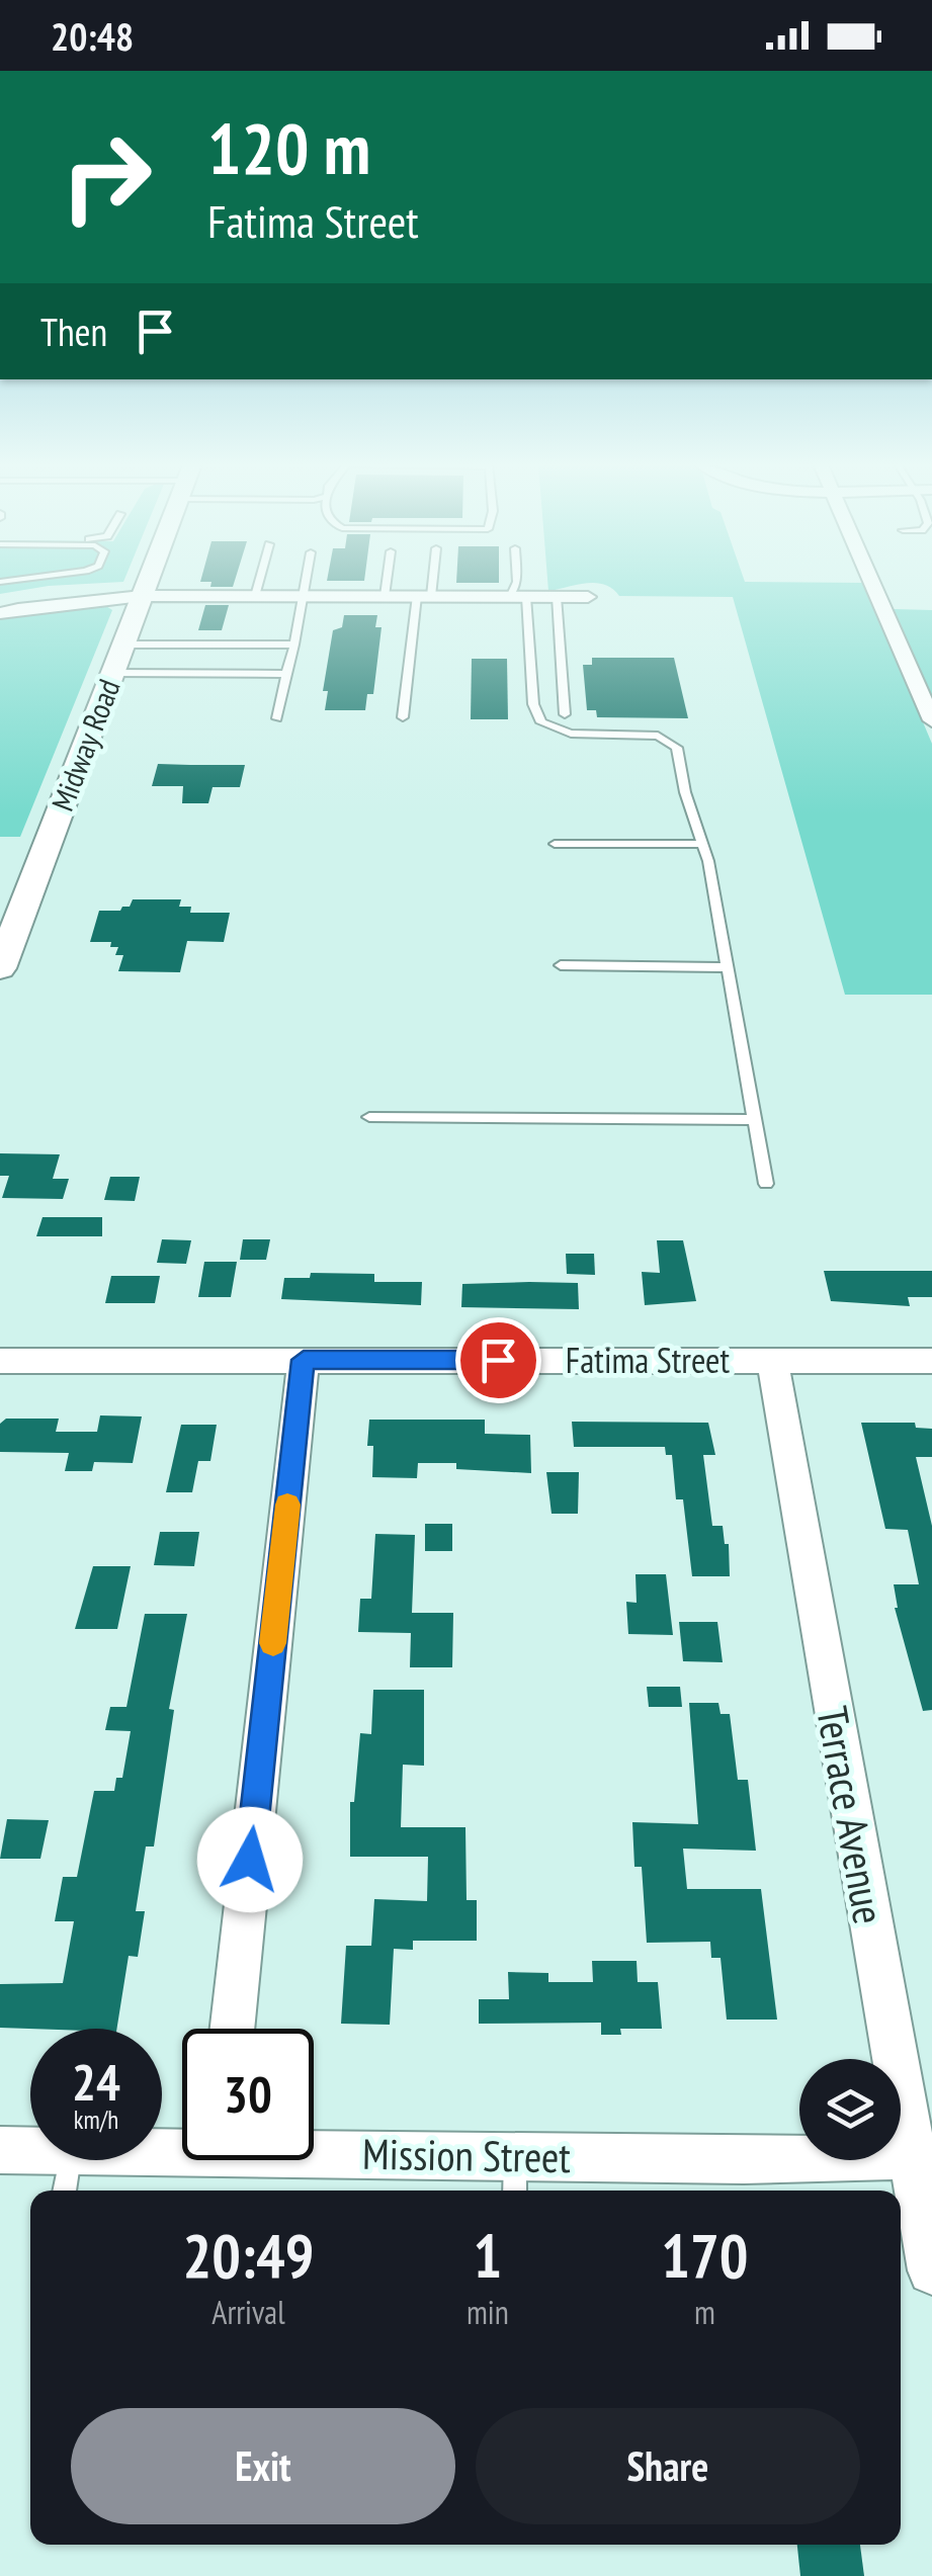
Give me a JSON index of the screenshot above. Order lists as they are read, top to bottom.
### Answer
{
  "streets": {
    "main road": ["Midway Road"],
    "street": ["Fatima Street", "Terrace Avenue", "Mission Street"]
  },
  "crossings": [
    ["Fatima Street", "Terrace Avenue"],
    ["Terrace Avenue", "Mission Street"]
  ],
  "page": {
    "status": "20:48",
    "turn": ["120 m", "Fatima Street"],
    "then": "Then",
    "speed": "24 km/h",
    "limit": "30",
    "eta": [
      "20:49",
      "Arrival",
      "1",
      "min",
      "170",
      "m"
    ],
    "buttons": ["Exit", "Share"]
  }
}
